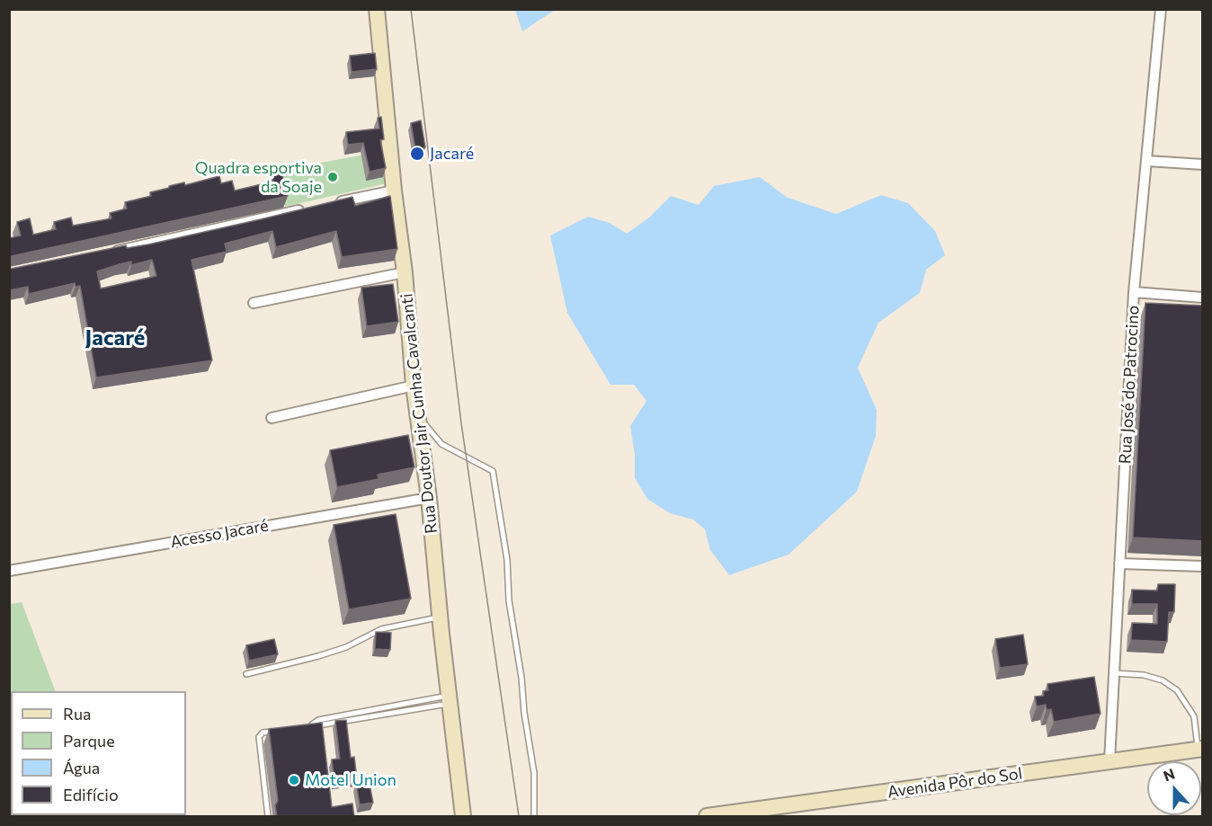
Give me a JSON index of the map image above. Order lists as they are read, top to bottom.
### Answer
{
  "streets": {
    "street": [
      "Rua José do Patrocino",
      "Rua Doutor Jair Cunha Cavalcanti",
      "Acesso Jacaré",
      "Avenida Pôr do Sol"
    ]
  },
  "crossings": [
    ["Rua José do Patrocino", "Avenida Pôr do Sol"],
    ["Rua Doutor Jair Cunha Cavalcanti", "Acesso Jacaré"]
  ],
  "districts": ["Jacaré"],
  "places": ["Jacaré", "Quadra esportiva da Soaje", "Motel Union"],
  "legend": [
    "Rua",
    "Parque",
    "Água",
    "Edifício"
  ],
  "north": "top"
}
